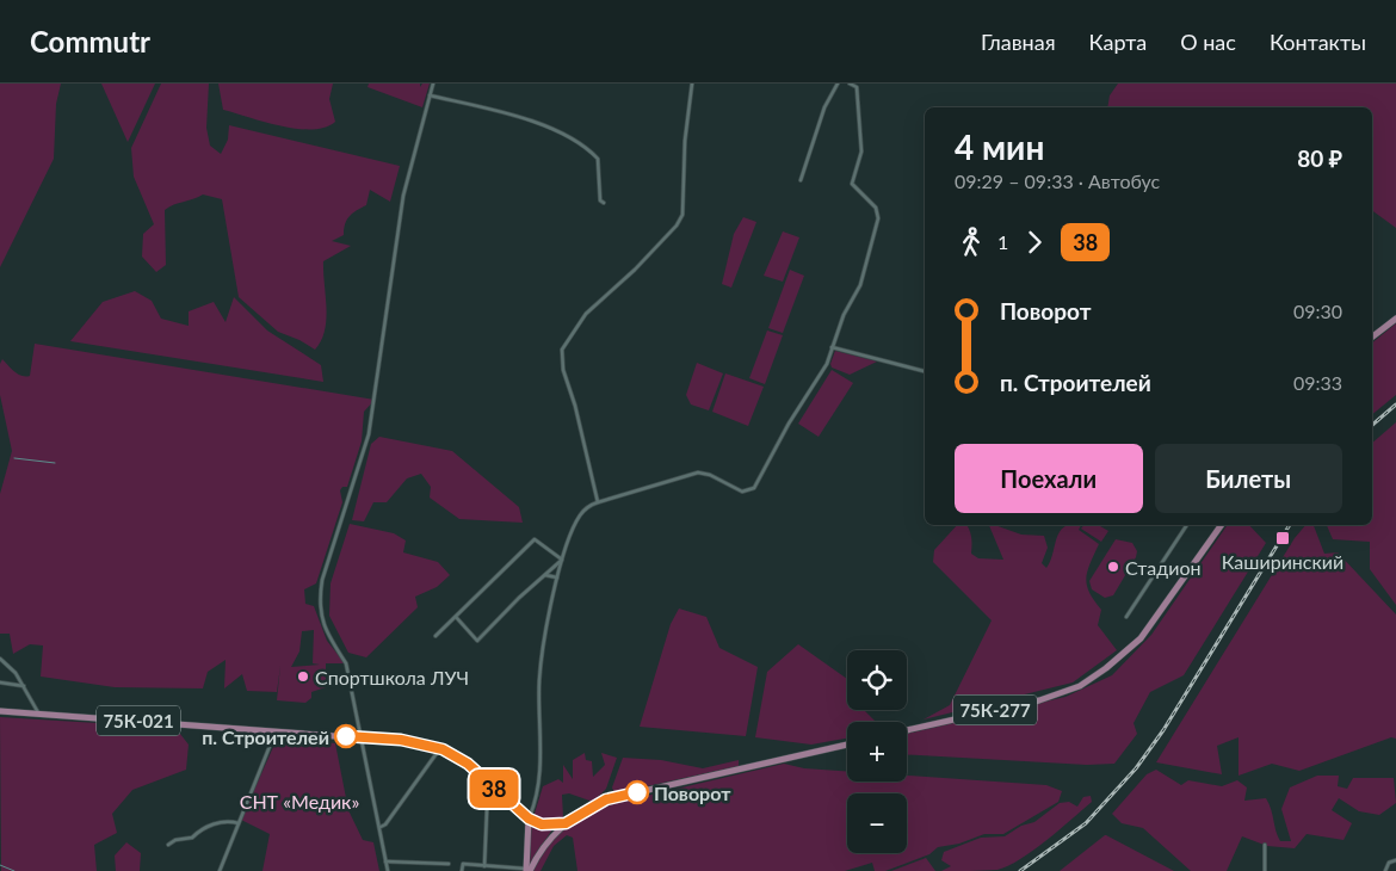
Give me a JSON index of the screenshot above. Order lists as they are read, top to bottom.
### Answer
{
  "streets": {
    "main road": ["75К-277", "75К-021"]
  },
  "parks": ["СНТ «Медик»"],
  "places": {
    "transit": ["Каширинский"],
    "other": [
      "Стадион",
      "Спортшкола ЛУЧ",
      "п. Строителей",
      "Поворот"
    ]
  },
  "lines": ["bus line 38"],
  "page": {
    "header": "Commutr",
    "nav": [
      "Главная",
      "Карта",
      "О нас",
      "Контакты"
    ],
    "on_map": "38",
    "heading": ["4 мин", "09:29 – 09:33 · Автобус", "80 ₽"],
    "legs": ["1", "38"],
    "list": [
      {
        "name": "Поворот",
        "value": "09:30"
      },
      {
        "name": "п. Строителей",
        "value": "09:33"
      }
    ],
    "buttons": ["Поехали", "Билеты"],
    "map_buttons": ["+", "−"]
  }
}
